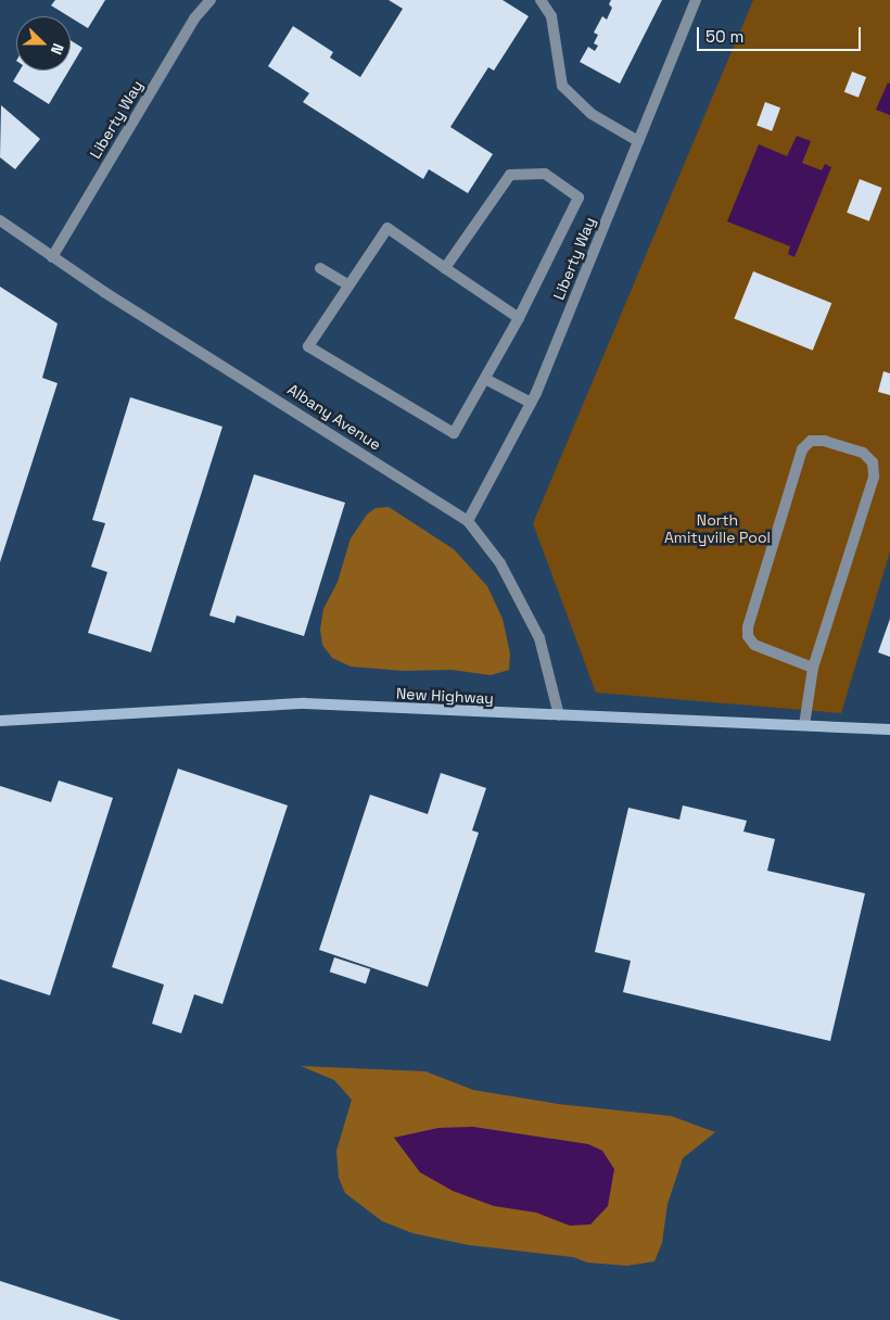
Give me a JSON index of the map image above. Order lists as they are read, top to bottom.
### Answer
{
  "streets": {
    "main road": ["New Highway"],
    "street": ["Liberty Way", "Albany Avenue"]
  },
  "crossings": [
    ["Liberty Way", "Albany Avenue"],
    ["Albany Avenue", "New Highway"]
  ],
  "parks": ["North Amityville Pool"],
  "scale_bar": "50 m",
  "north": "right"
}
